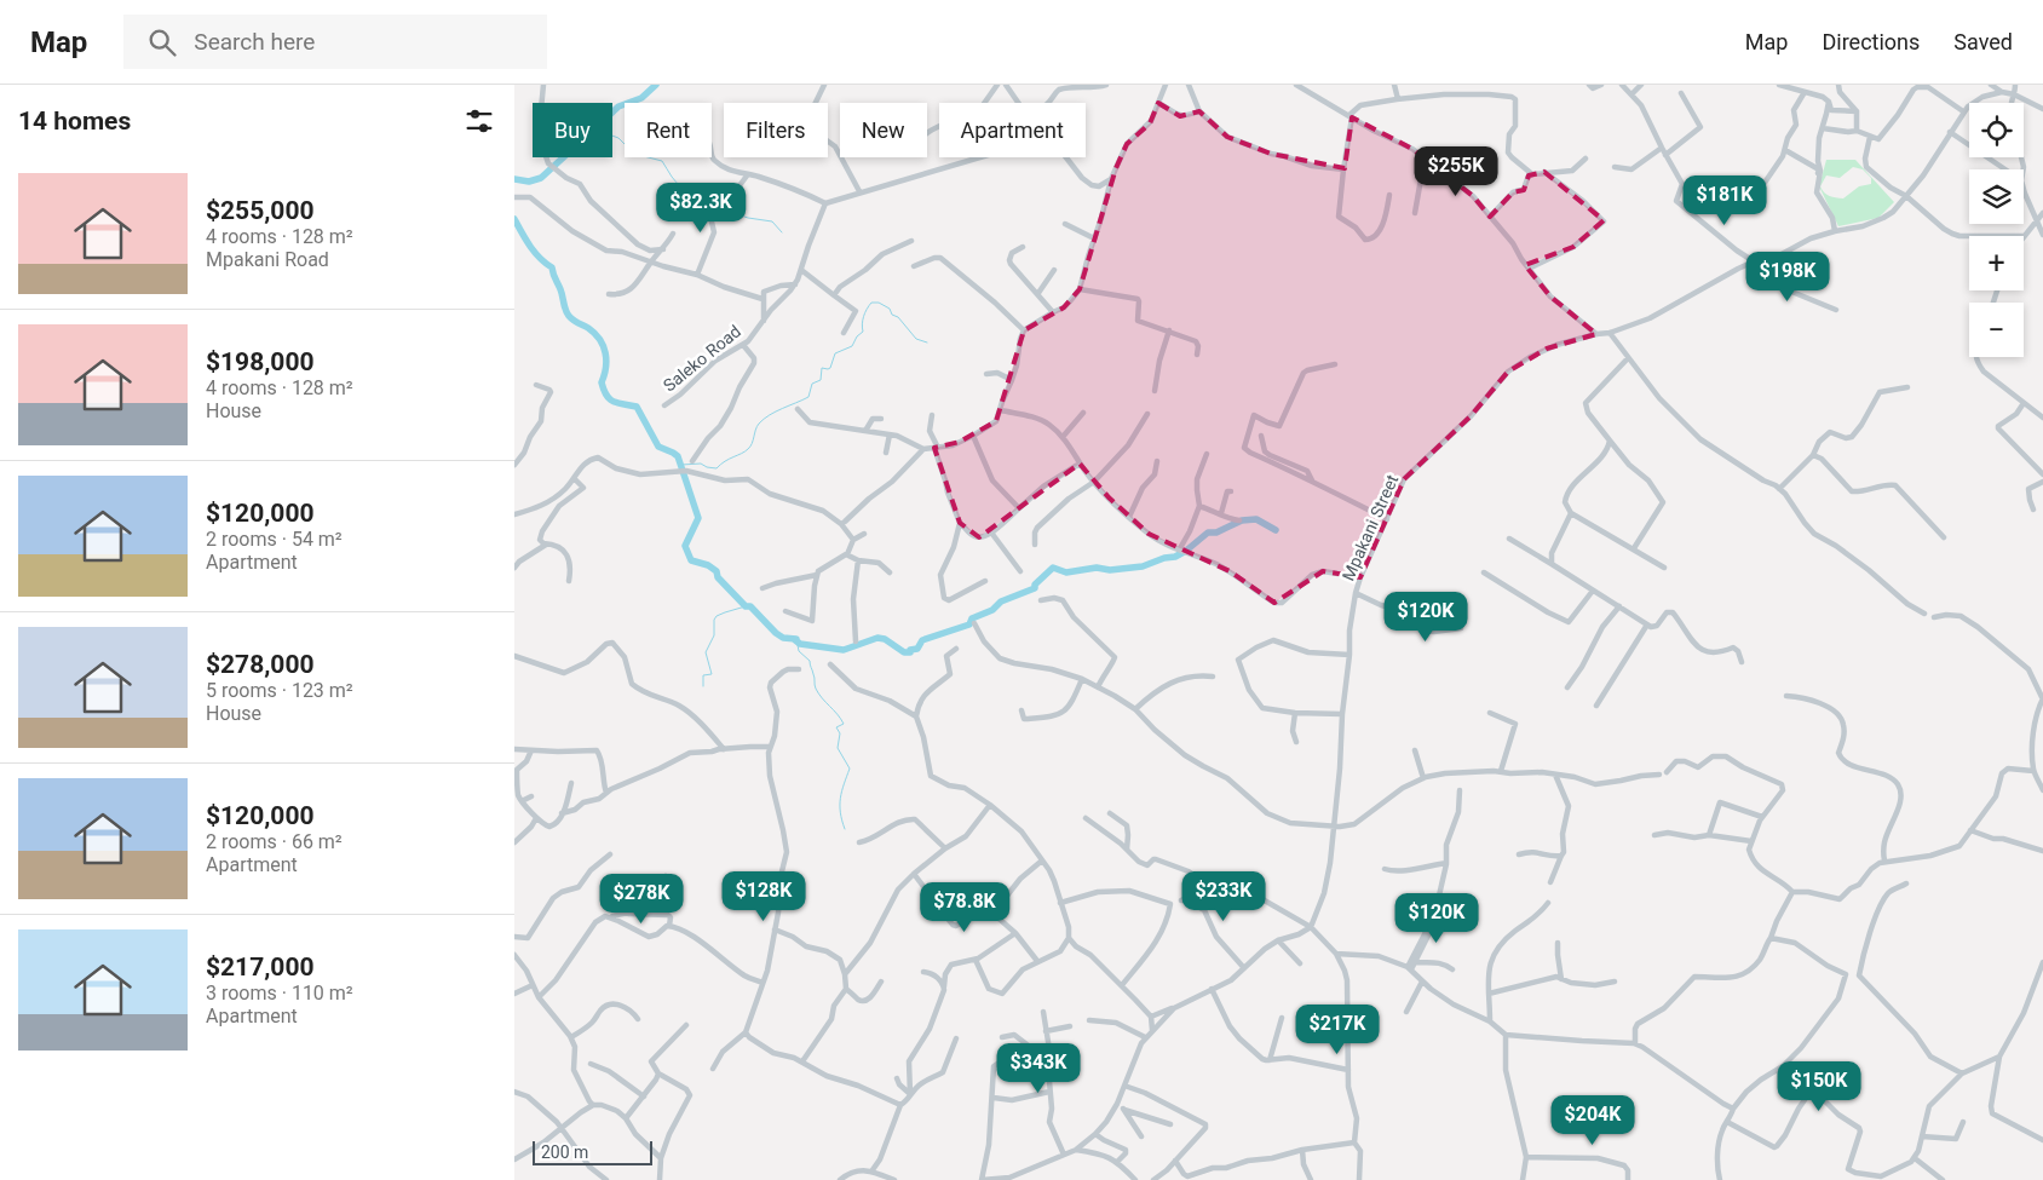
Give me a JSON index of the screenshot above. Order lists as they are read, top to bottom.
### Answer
{
  "streets": {
    "street": ["Saleko Road", "Mpakani Street"]
  },
  "scale_bar": "200 m",
  "page": {
    "header": "Map",
    "search": "Search here",
    "nav": ["Map", "Directions", "Saved"],
    "heading": "14 homes",
    "map_buttons": ["+", "−"],
    "chip": [
      "Buy",
      "Rent",
      "Filters",
      "New",
      "Apartment"
    ],
    "price": [
      "$255K",
      "$181K",
      "$82.3K",
      "$198K",
      "$120K",
      "$128K",
      "$233K",
      "$278K",
      "$78.8K",
      "$120K",
      "$217K",
      "$343K",
      "$150K",
      "$204K"
    ],
    "list": [
      {
        "name": "$255,000",
        "note": "4 rooms · 128 m² · Mpakani Road"
      },
      {
        "name": "$198,000",
        "note": "4 rooms · 128 m² · House"
      },
      {
        "name": "$120,000",
        "note": "2 rooms · 54 m² · Apartment"
      },
      {
        "name": "$278,000",
        "note": "5 rooms · 123 m² · House"
      },
      {
        "name": "$120,000",
        "note": "2 rooms · 66 m² · Apartment"
      },
      {
        "name": "$217,000",
        "note": "3 rooms · 110 m² · Apartment"
      }
    ],
    "scale": "200 m"
  }
}
